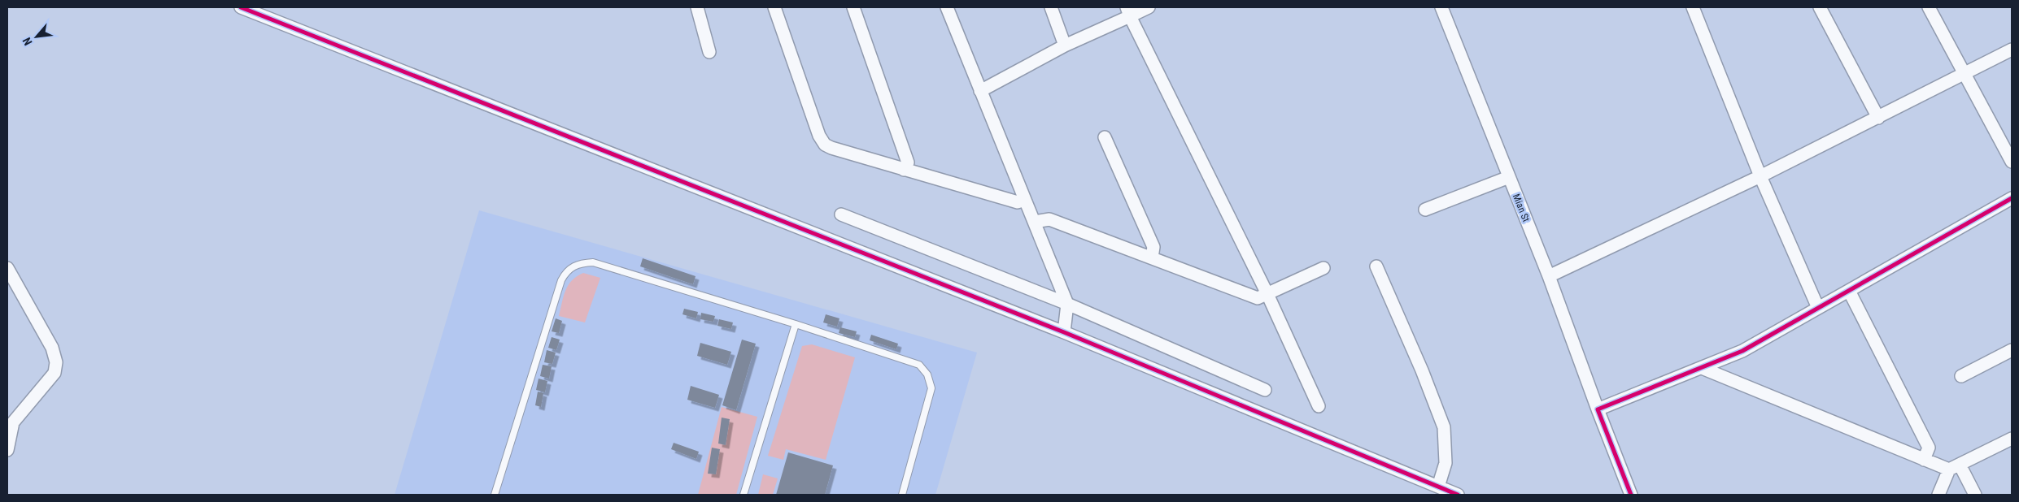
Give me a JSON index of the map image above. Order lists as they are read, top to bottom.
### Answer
{
  "streets": {
    "street": ["Mian St"]
  },
  "north": "bottom left"
}
